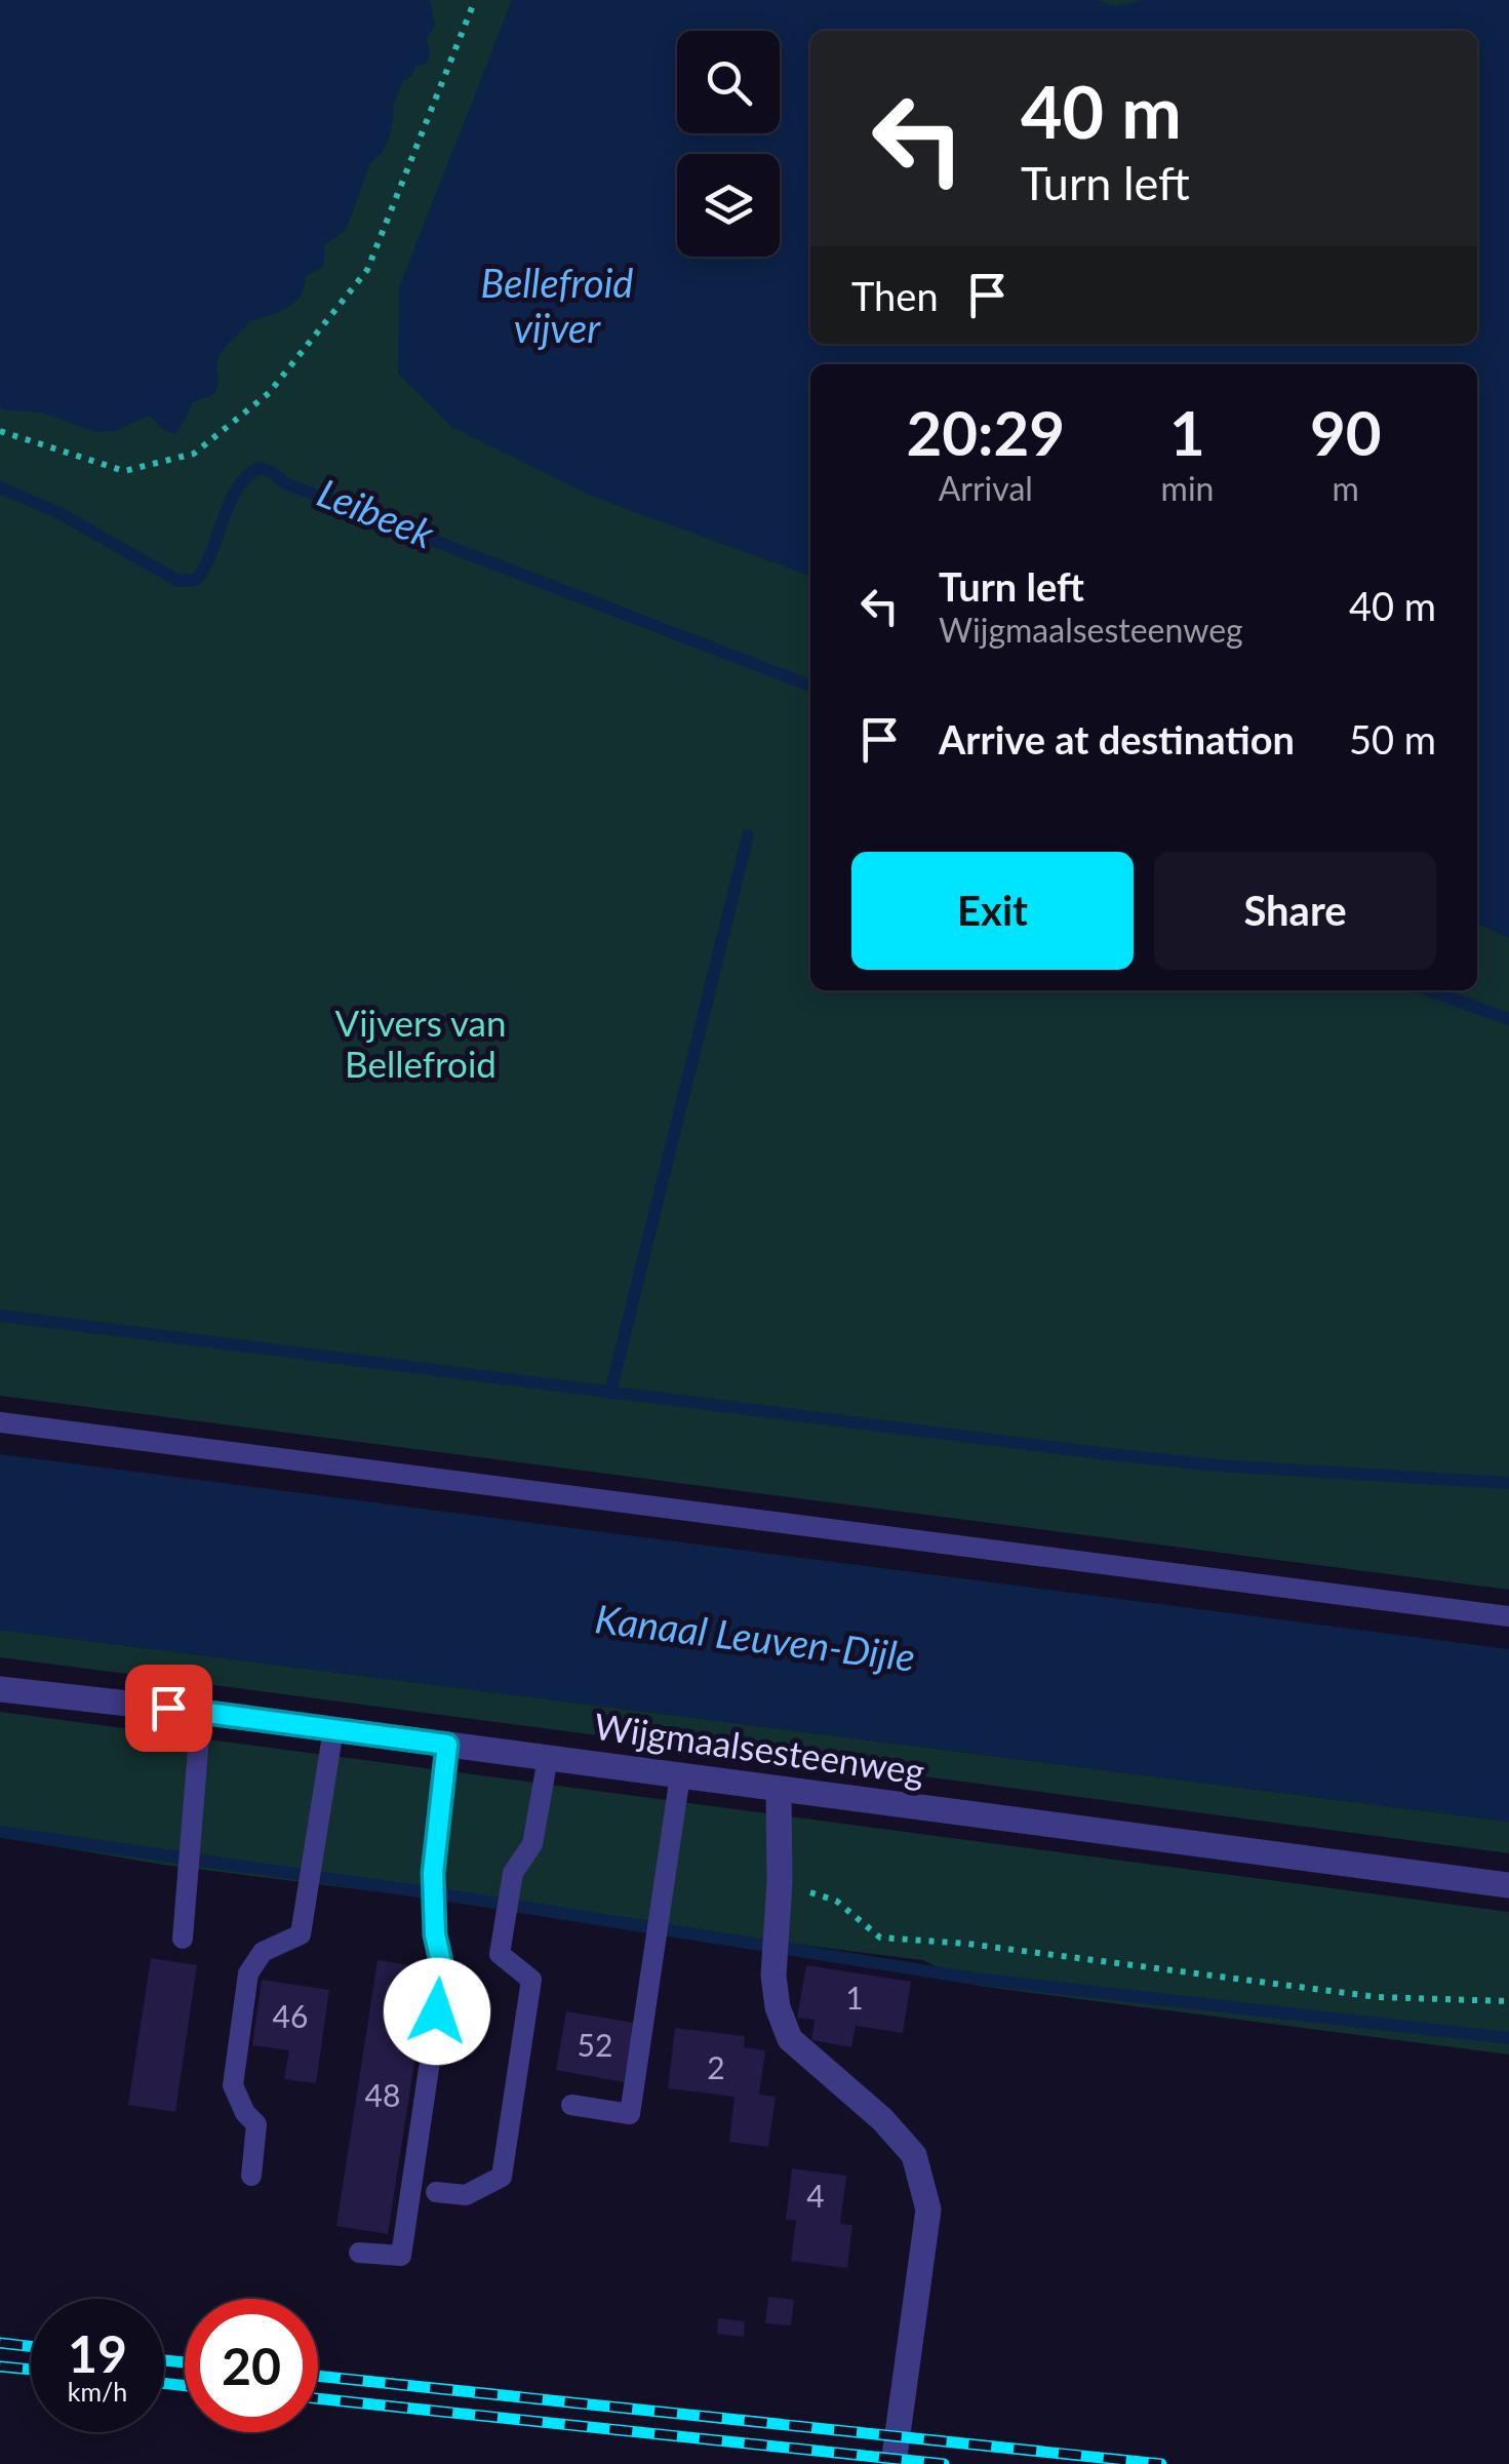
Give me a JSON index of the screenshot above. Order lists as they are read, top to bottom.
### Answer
{
  "streets": {
    "street": ["Wijgmaalsesteenweg"]
  },
  "water": ["Bellefroid vijver", "Leibeek", "Kanaal Leuven-Dijle"],
  "parks": ["Vijvers van Bellefroid"],
  "house_numbers": [
    "1",
    "46",
    "52",
    "2",
    "48",
    "4"
  ],
  "page": {
    "turn": ["40 m", "Turn left"],
    "then": "Then",
    "eta": [
      "20:29",
      "Arrival",
      "1",
      "min",
      "90",
      "m"
    ],
    "list": [
      {
        "name": "Turn left",
        "note": "Wijgmaalsesteenweg",
        "value": "40 m"
      },
      {
        "name": "Arrive at destination",
        "value": "50 m"
      }
    ],
    "buttons": ["Exit", "Share"],
    "speed": "19 km/h",
    "limit": "20"
  }
}
